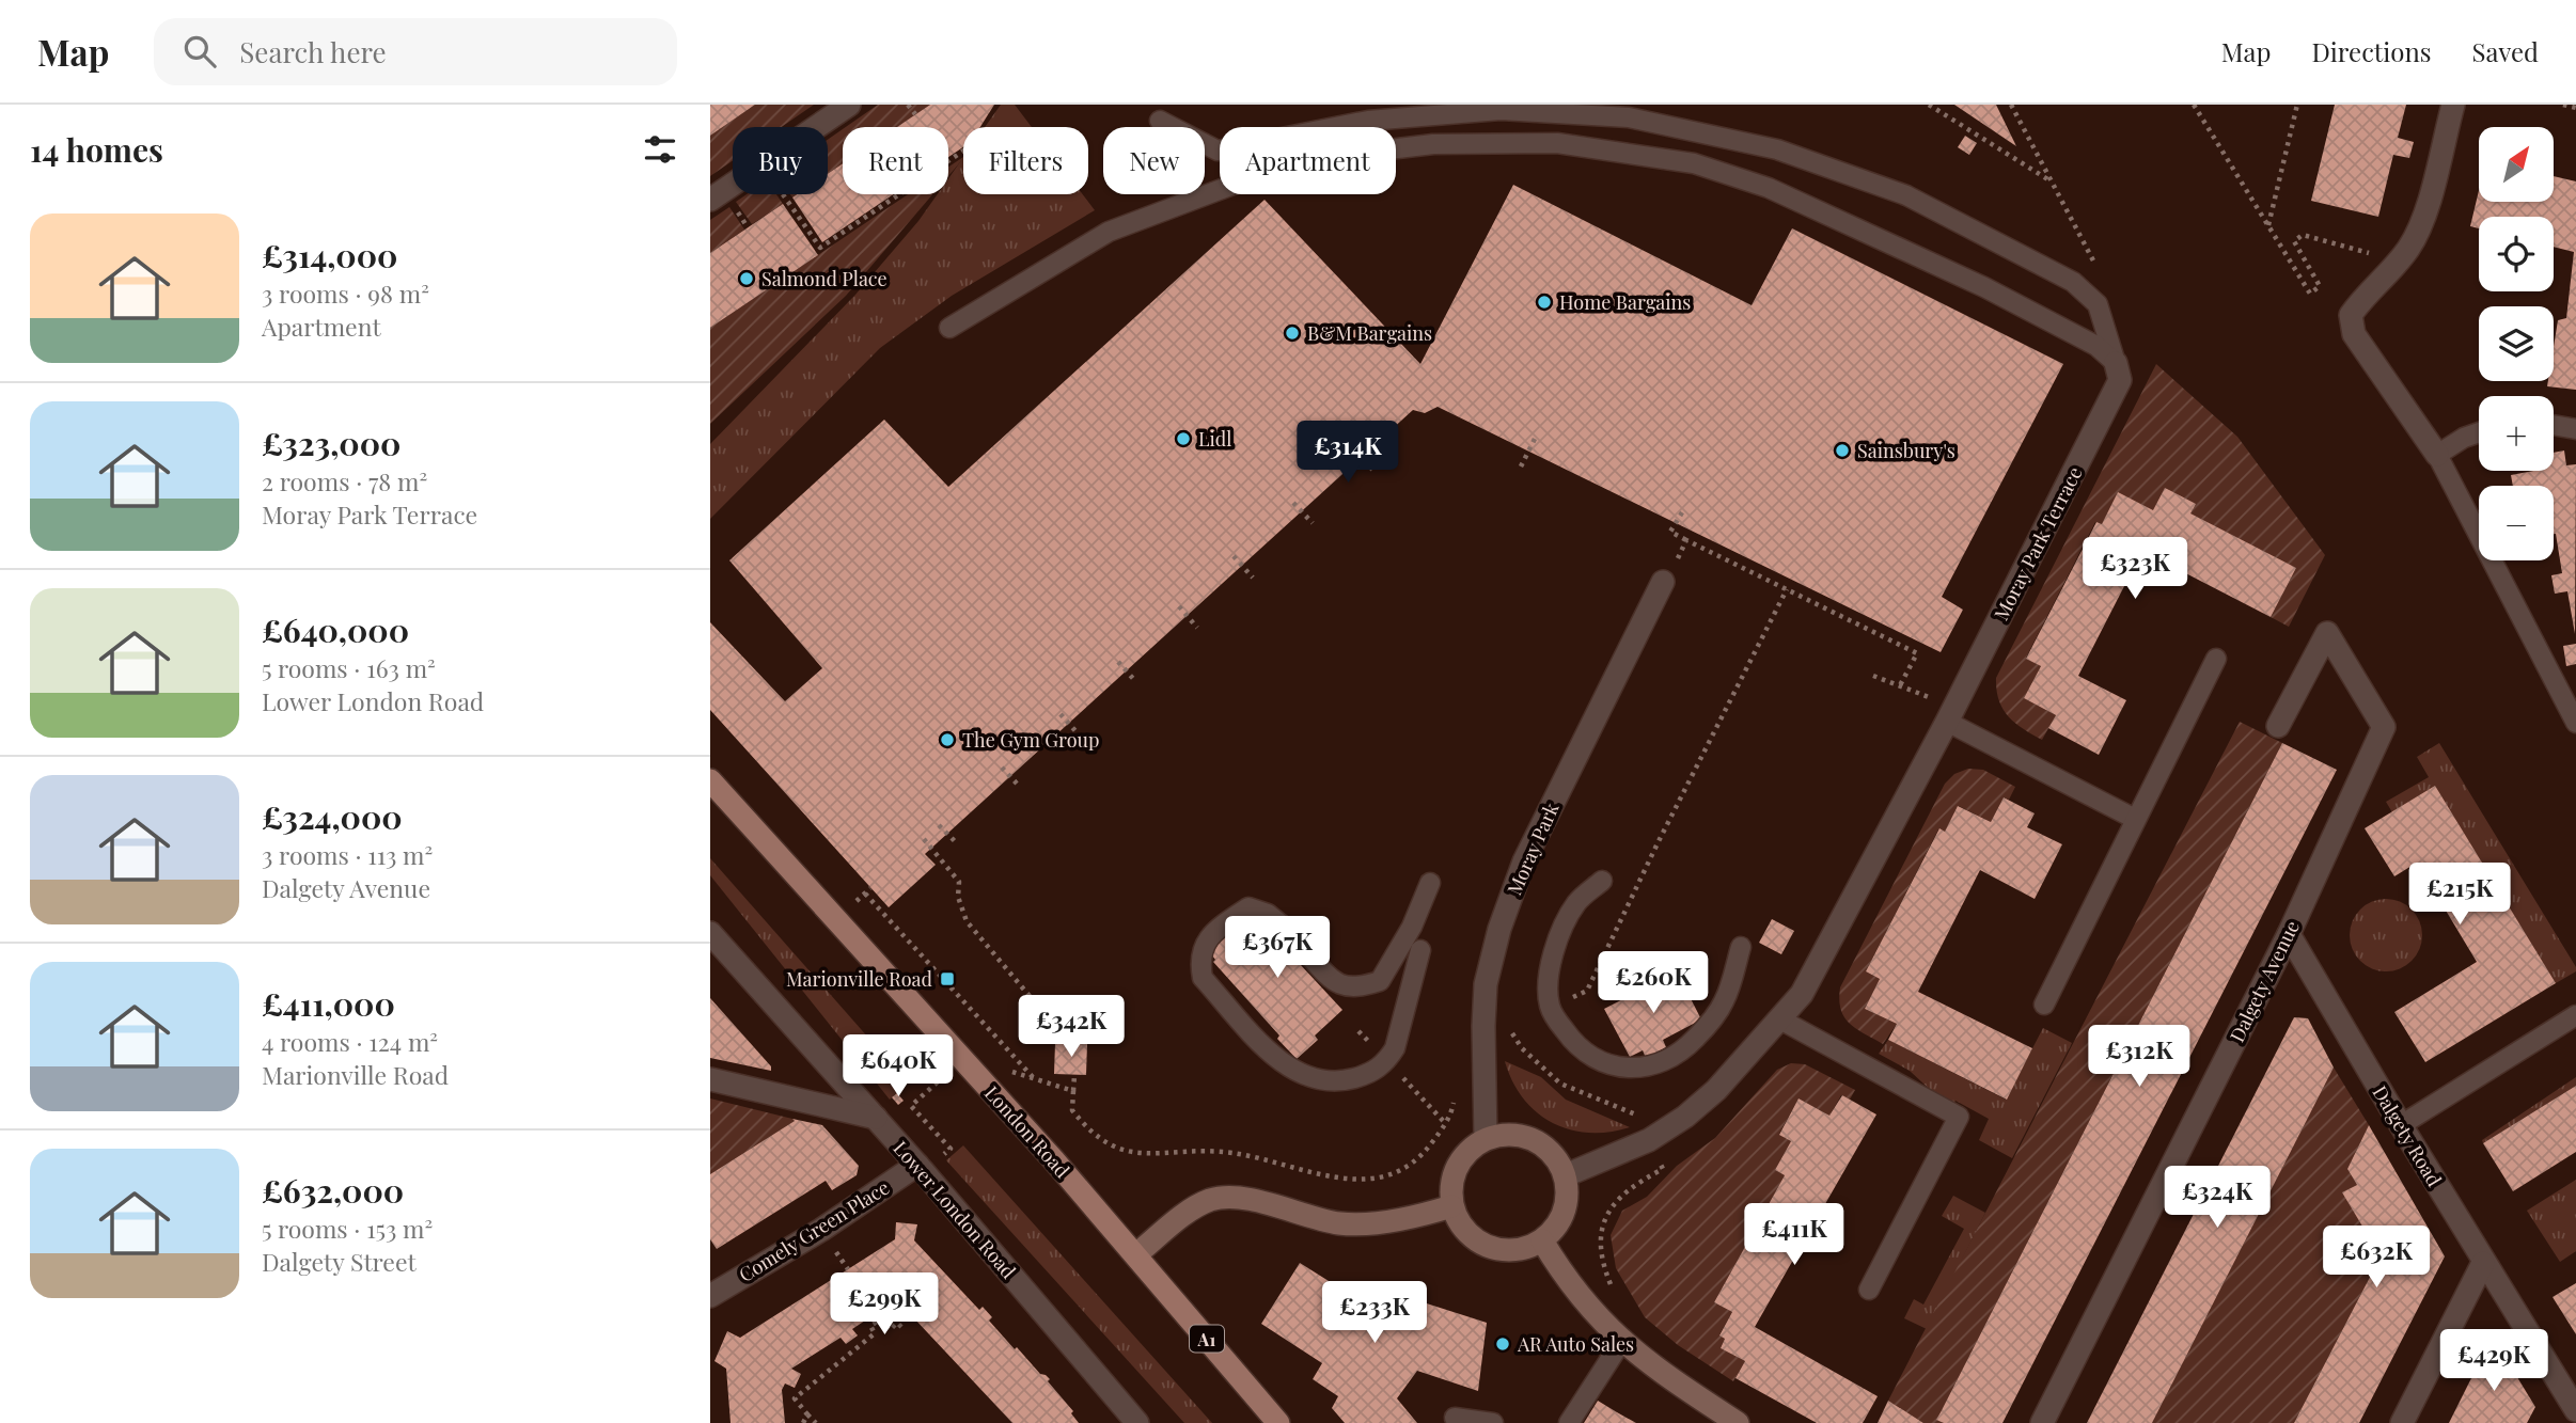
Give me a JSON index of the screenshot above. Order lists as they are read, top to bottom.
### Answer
{
  "streets": {
    "main road": ["London Road", "A1"],
    "street": [
      "Moray Park Terrace",
      "Moray Park",
      "Dalgety Avenue",
      "Dalgety Road",
      "Lower London Road",
      "Comely Green Place"
    ]
  },
  "crossings": [
    ["Moray Park Terrace", "Moray Park"],
    ["Dalgety Avenue", "Dalgety Road"],
    ["Lower London Road", "Comely Green Place"]
  ],
  "places": {
    "other": [
      "Salmond Place",
      "Home Bargains",
      "B&M Bargains",
      "Lidl",
      "Sainsbury's",
      "The Gym Group",
      "AR Auto Sales"
    ],
    "transit": ["Marionville Road"]
  },
  "north": "top right",
  "page": {
    "header": "Map",
    "search": "Search here",
    "nav": ["Map", "Directions", "Saved"],
    "heading": "14 homes",
    "map_buttons": ["+", "−"],
    "chip": [
      "Buy",
      "Rent",
      "Filters",
      "New",
      "Apartment"
    ],
    "list": [
      {
        "name": "£314,000",
        "note": "3 rooms · 98 m² · Apartment"
      },
      {
        "name": "£323,000",
        "note": "2 rooms · 78 m² · Moray Park Terrace"
      },
      {
        "name": "£640,000",
        "note": "5 rooms · 163 m² · Lower London Road"
      },
      {
        "name": "£324,000",
        "note": "3 rooms · 113 m² · Dalgety Avenue"
      },
      {
        "name": "£411,000",
        "note": "4 rooms · 124 m² · Marionville Road"
      },
      {
        "name": "£632,000",
        "note": "5 rooms · 153 m² · Dalgety Street"
      }
    ],
    "price": [
      "£314K",
      "£323K",
      "£215K",
      "£367K",
      "£260K",
      "£342K",
      "£312K",
      "£640K",
      "£324K",
      "£411K",
      "£632K",
      "£299K",
      "£233K",
      "£429K"
    ]
  }
}
